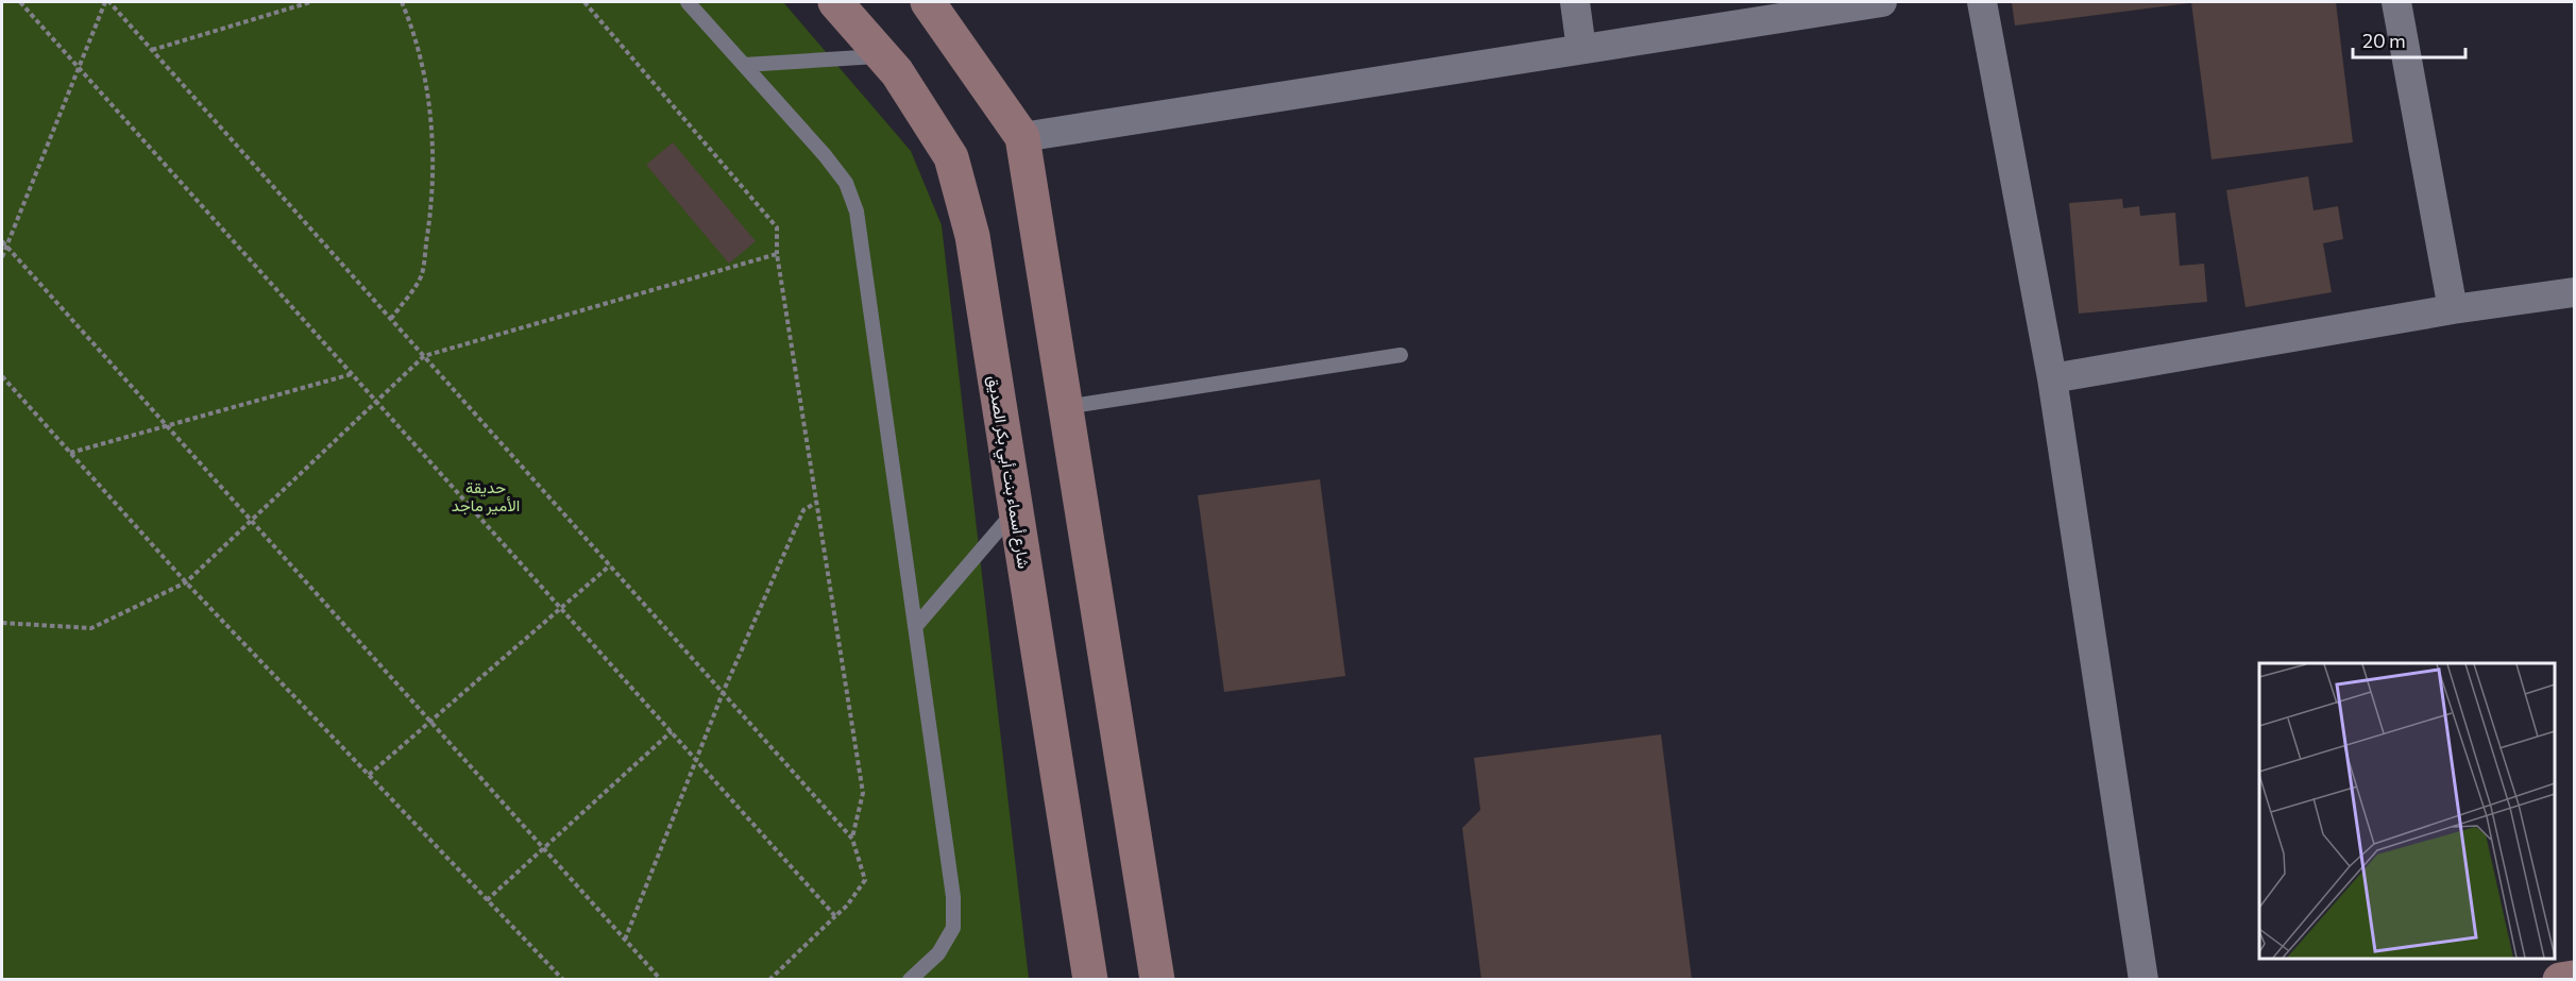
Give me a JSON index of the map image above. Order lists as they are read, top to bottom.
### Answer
{
  "streets": {
    "street": ["شارع أسماء بنت أبي بكر الصديق"]
  },
  "parks": ["حديقة الأمير ماجد"],
  "scale_bar": "20 m"
}
